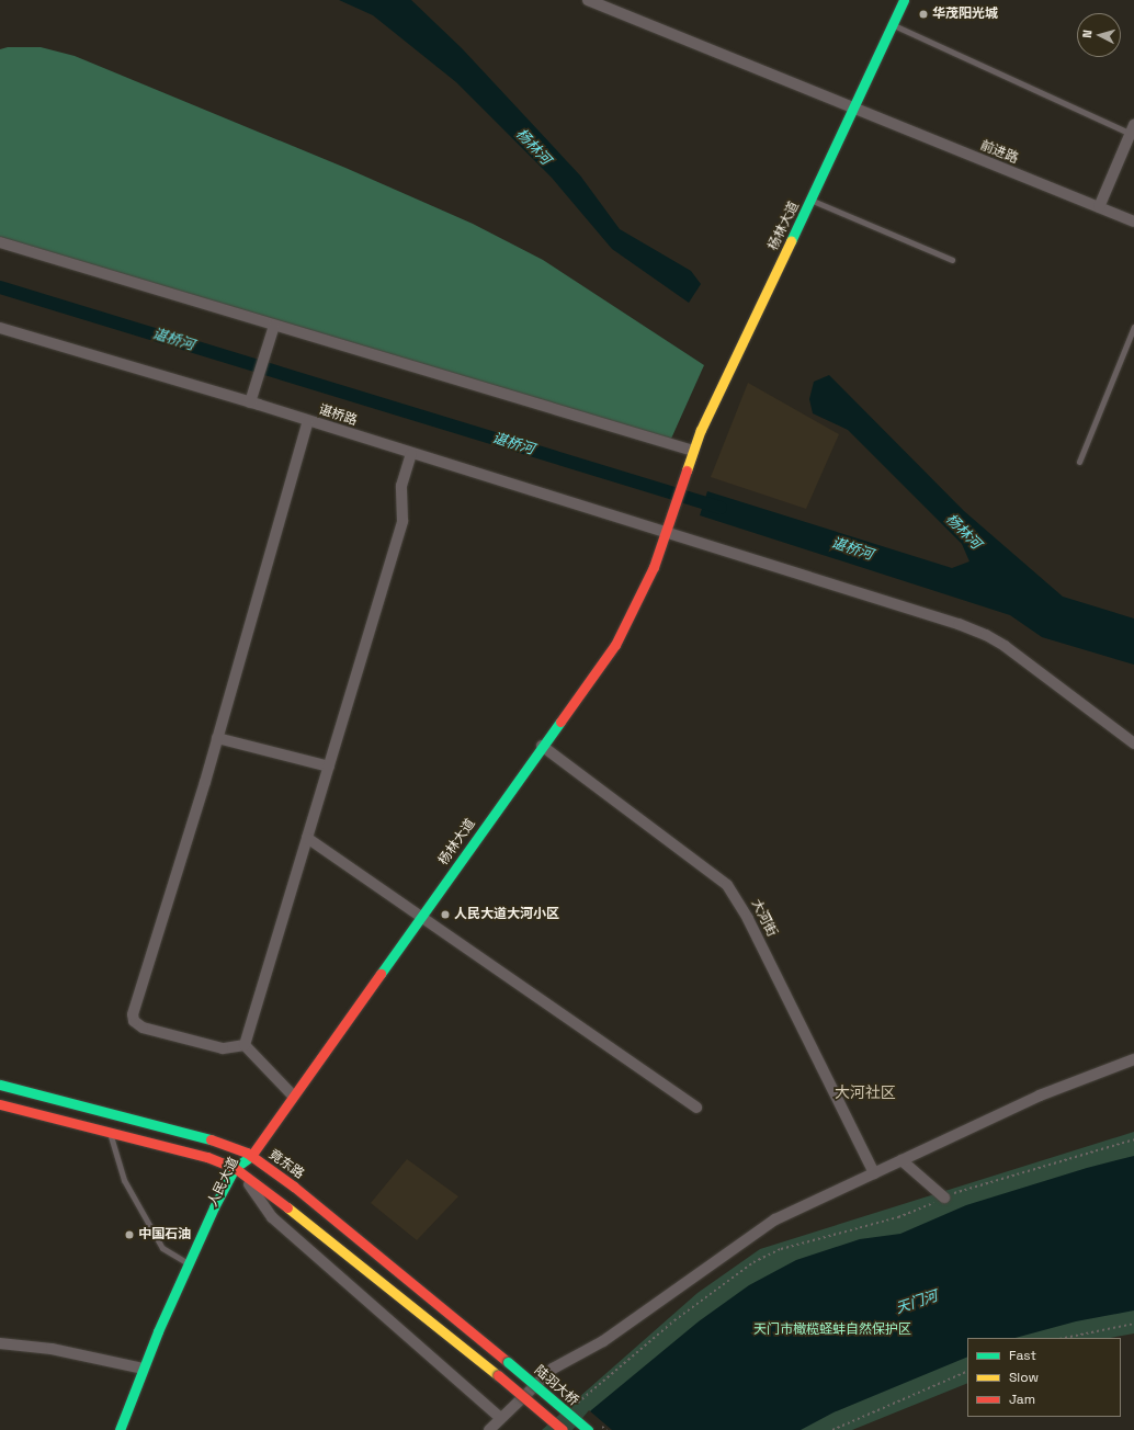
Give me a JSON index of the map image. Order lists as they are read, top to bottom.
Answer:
{
  "streets": {
    "main road": [
      "杨林大道",
      "竟东路",
      "人民大道",
      "陆羽大桥"
    ],
    "street": ["前进路", "谌桥路", "大河街"]
  },
  "crossings": [
    ["前进路", "杨林大道"],
    ["杨林大道", "谌桥路"],
    ["杨林大道", "大河街"],
    ["杨林大道", "竟东路"],
    ["杨林大道", "人民大道"],
    ["竟东路", "人民大道"],
    ["竟东路", "陆羽大桥"]
  ],
  "districts": ["大河社区"],
  "water": ["杨林河", "谌桥河", "天门河"],
  "parks": ["天门市橄榄蛏蚌自然保护区"],
  "places": ["华茂阳光城", "人民大道大河小区", "中国石油"],
  "legend": ["Fast", "Slow", "Jam"],
  "north": "left"
}
